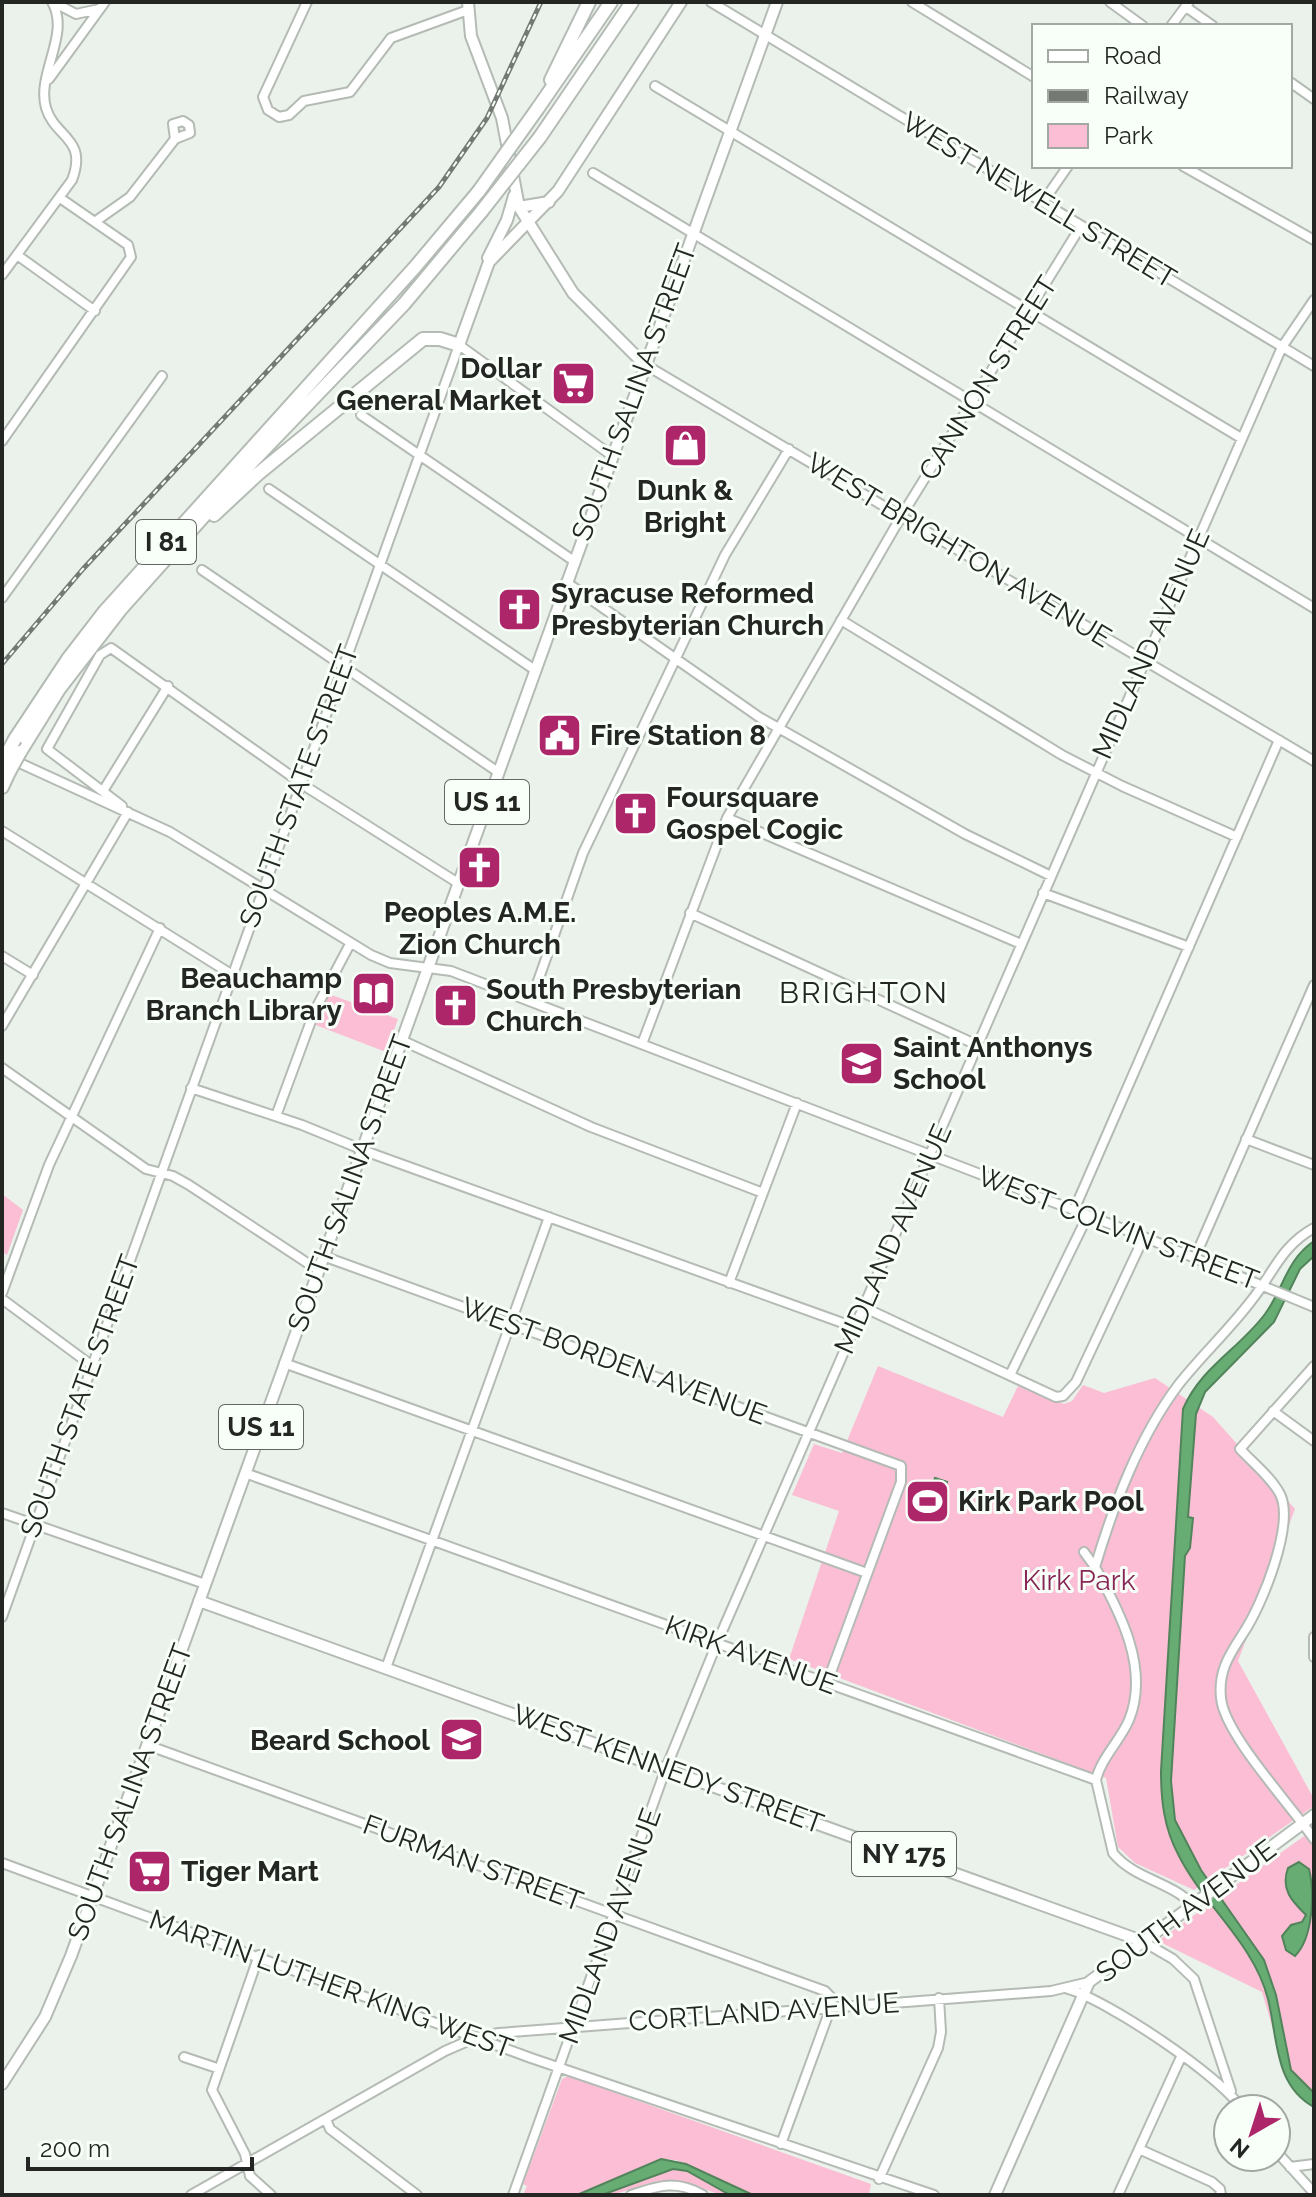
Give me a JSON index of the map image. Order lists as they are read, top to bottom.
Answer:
{
  "streets": {
    "highway": ["I 81"],
    "main road": [
      "SOUTH SALINA STREET",
      "SOUTH STATE STREET",
      "US 11",
      "WEST KENNEDY STREET",
      "NY 175",
      "SOUTH AVENUE"
    ],
    "street": [
      "WEST NEWELL STREET",
      "CANNON STREET",
      "WEST BRIGHTON AVENUE",
      "MIDLAND AVENUE",
      "WEST COLVIN STREET",
      "WEST BORDEN AVENUE",
      "KIRK AVENUE",
      "FURMAN STREET",
      "MARTIN LUTHER KING WEST",
      "CORTLAND AVENUE"
    ]
  },
  "crossings": [
    ["WEST NEWELL STREET", "CANNON STREET"],
    ["WEST NEWELL STREET", "SOUTH SALINA STREET"],
    ["WEST NEWELL STREET", "MIDLAND AVENUE"],
    ["CANNON STREET", "WEST BRIGHTON AVENUE"],
    ["CANNON STREET", "WEST COLVIN STREET"],
    ["SOUTH SALINA STREET", "WEST BRIGHTON AVENUE"],
    ["SOUTH SALINA STREET", "WEST COLVIN STREET"],
    ["SOUTH SALINA STREET", "WEST BORDEN AVENUE"],
    ["SOUTH SALINA STREET", "KIRK AVENUE"],
    ["SOUTH SALINA STREET", "WEST KENNEDY STREET"],
    ["SOUTH SALINA STREET", "FURMAN STREET"],
    ["SOUTH SALINA STREET", "MARTIN LUTHER KING WEST"],
    ["WEST BRIGHTON AVENUE", "MIDLAND AVENUE"],
    ["MIDLAND AVENUE", "WEST COLVIN STREET"],
    ["MIDLAND AVENUE", "WEST BORDEN AVENUE"],
    ["MIDLAND AVENUE", "KIRK AVENUE"],
    ["MIDLAND AVENUE", "WEST KENNEDY STREET"],
    ["MIDLAND AVENUE", "FURMAN STREET"],
    ["MIDLAND AVENUE", "MARTIN LUTHER KING WEST"],
    ["MIDLAND AVENUE", "CORTLAND AVENUE"],
    ["SOUTH STATE STREET", "WEST COLVIN STREET"],
    ["WEST KENNEDY STREET", "SOUTH AVENUE"],
    ["FURMAN STREET", "CORTLAND AVENUE"],
    ["SOUTH AVENUE", "CORTLAND AVENUE"],
    ["MARTIN LUTHER KING WEST", "CORTLAND AVENUE"]
  ],
  "districts": ["BRIGHTON"],
  "parks": ["Kirk Park"],
  "places": {
    "supermarket": ["Dollar General Market", "Tiger Mart"],
    "shop": ["Dunk & Bright"],
    "church": [
      "Syracuse Reformed Presbyterian Church",
      "Foursquare Gospel Cogic",
      "Peoples A.M.E. Zion Church",
      "South Presbyterian Church"
    ],
    "public building": ["Fire Station 8"],
    "library": ["Beauchamp Branch Library"],
    "school or university": ["Saint Anthonys School", "Beard School"],
    "sports": ["Kirk Park Pool"]
  },
  "legend": ["Road", "Railway", "Park"],
  "scale_bar": "200 m",
  "north": "bottom left"
}
